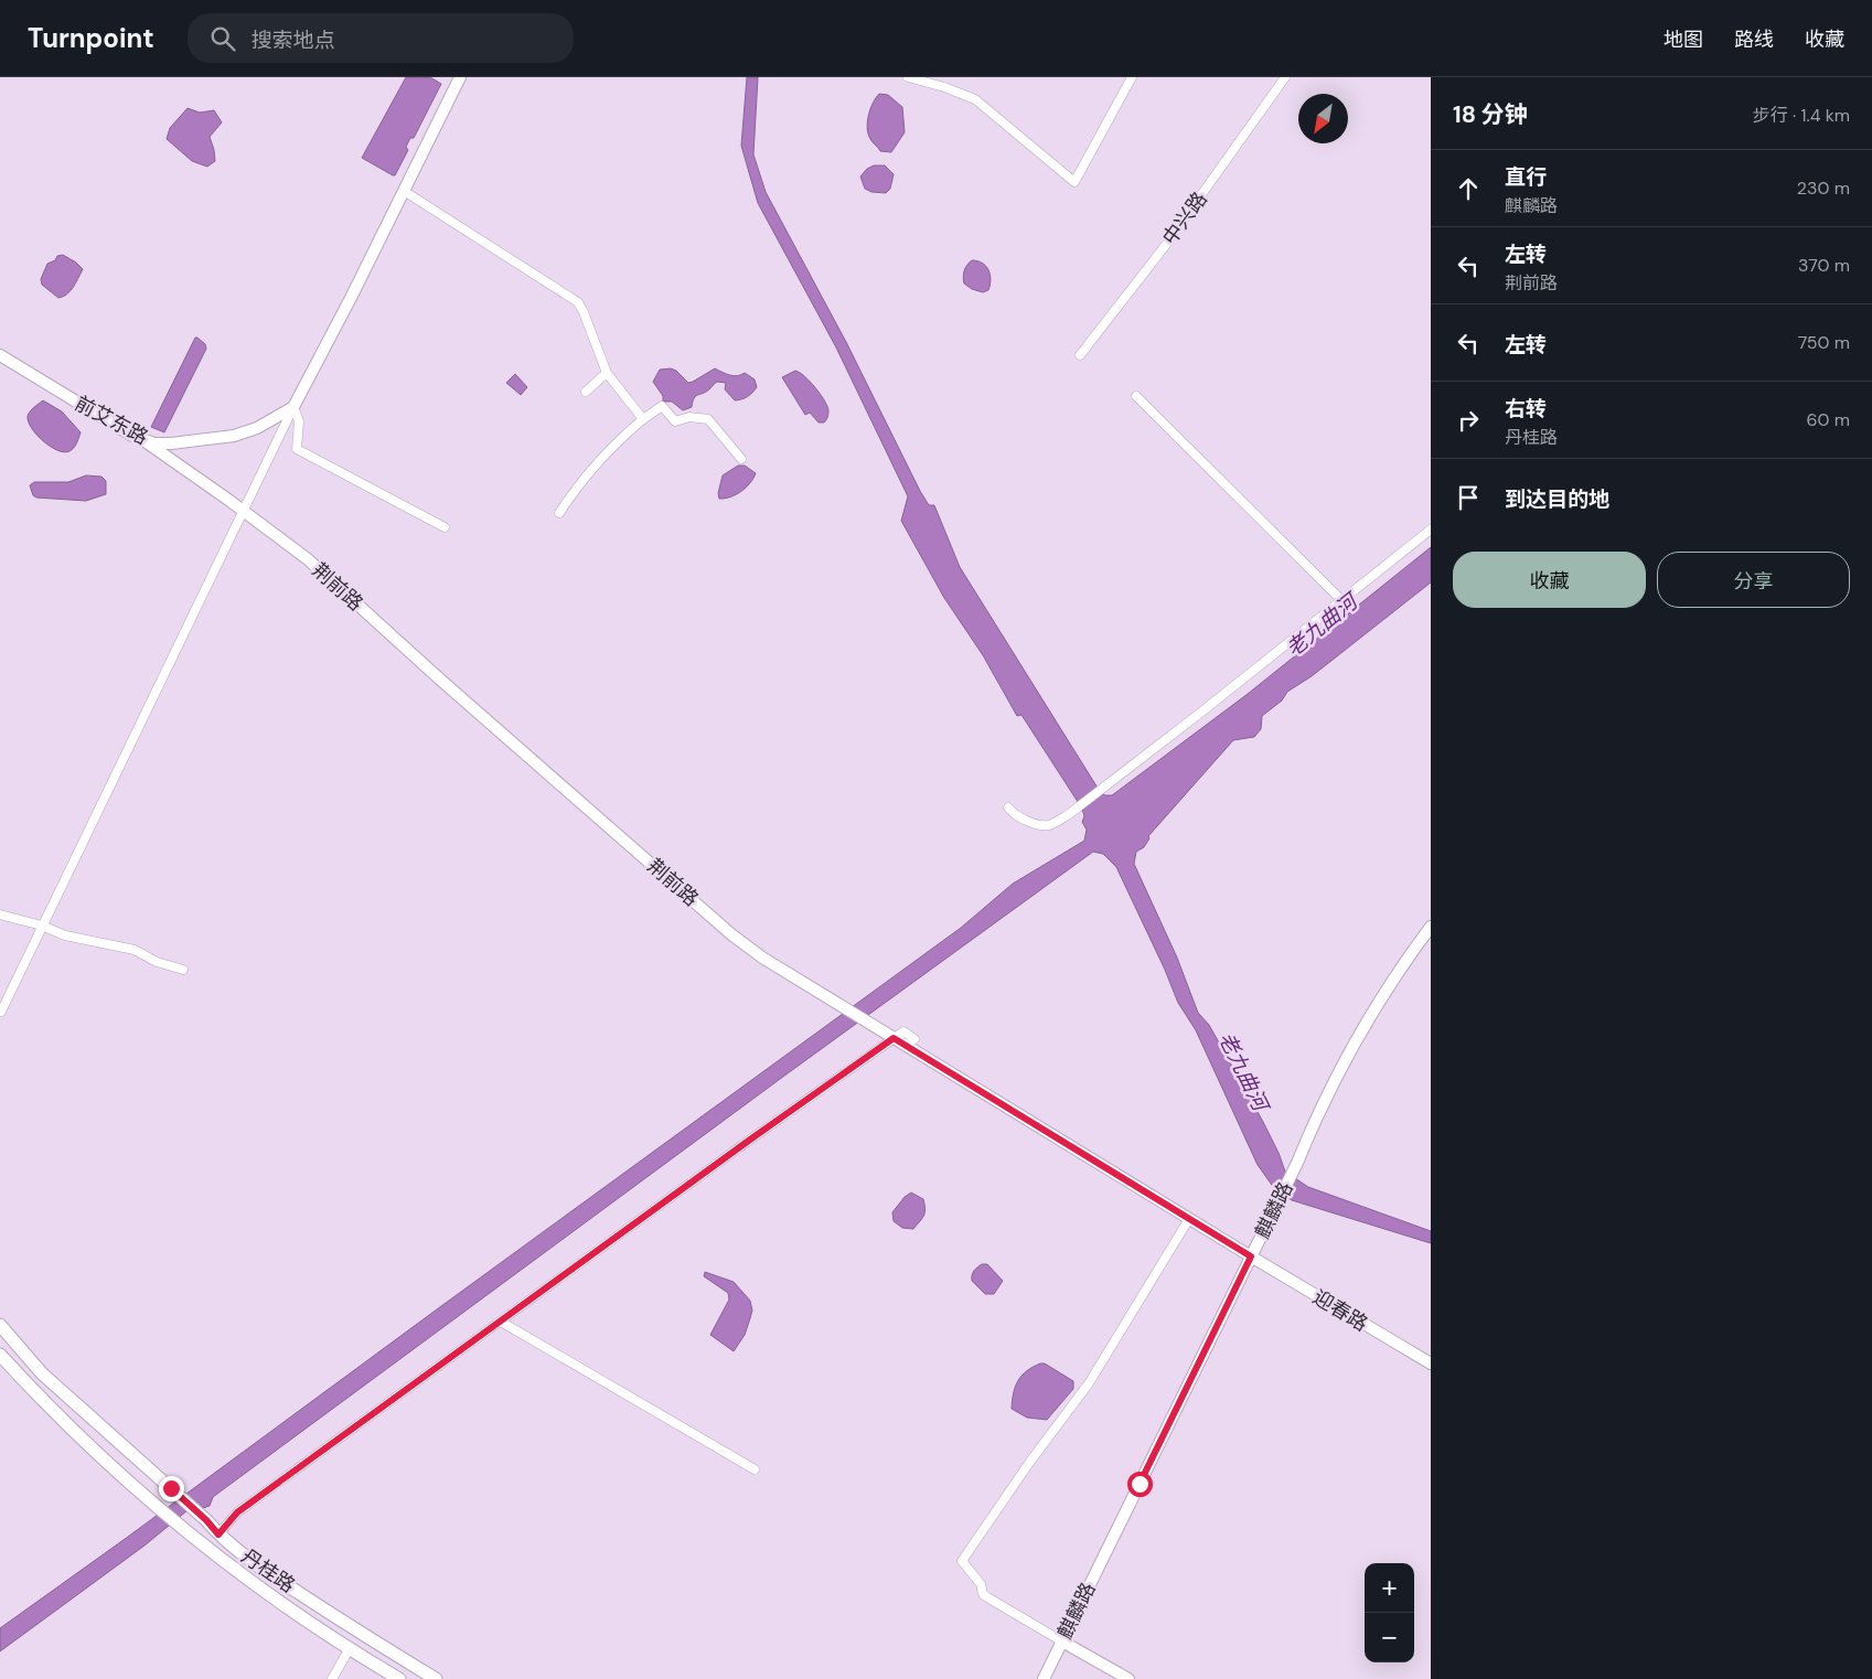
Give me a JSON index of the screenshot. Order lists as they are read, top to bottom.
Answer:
{
  "streets": {
    "main road": ["丹桂路"],
    "street": [
      "中兴路",
      "前艾东路",
      "荆前路",
      "麒麟路",
      "迎春路"
    ]
  },
  "crossings": [
    ["前艾东路", "荆前路"],
    ["荆前路", "麒麟路"],
    ["荆前路", "迎春路"],
    ["麒麟路", "迎春路"]
  ],
  "water": ["老九曲河"],
  "north": "bottom left",
  "page": {
    "header": "Turnpoint",
    "search": "搜索地点",
    "nav": ["地图", "路线", "收藏"],
    "heading": ["18 分钟", "步行 · 1.4 km"],
    "list": [
      ["直行", "麒麟路", "230 m"],
      ["左转", "荆前路", "370 m"],
      ["左转", "750 m"],
      ["右转", "丹桂路", "60 m"],
      "到达目的地"
    ],
    "buttons": ["收藏", "分享"],
    "map_buttons": ["+", "−"]
  }
}
